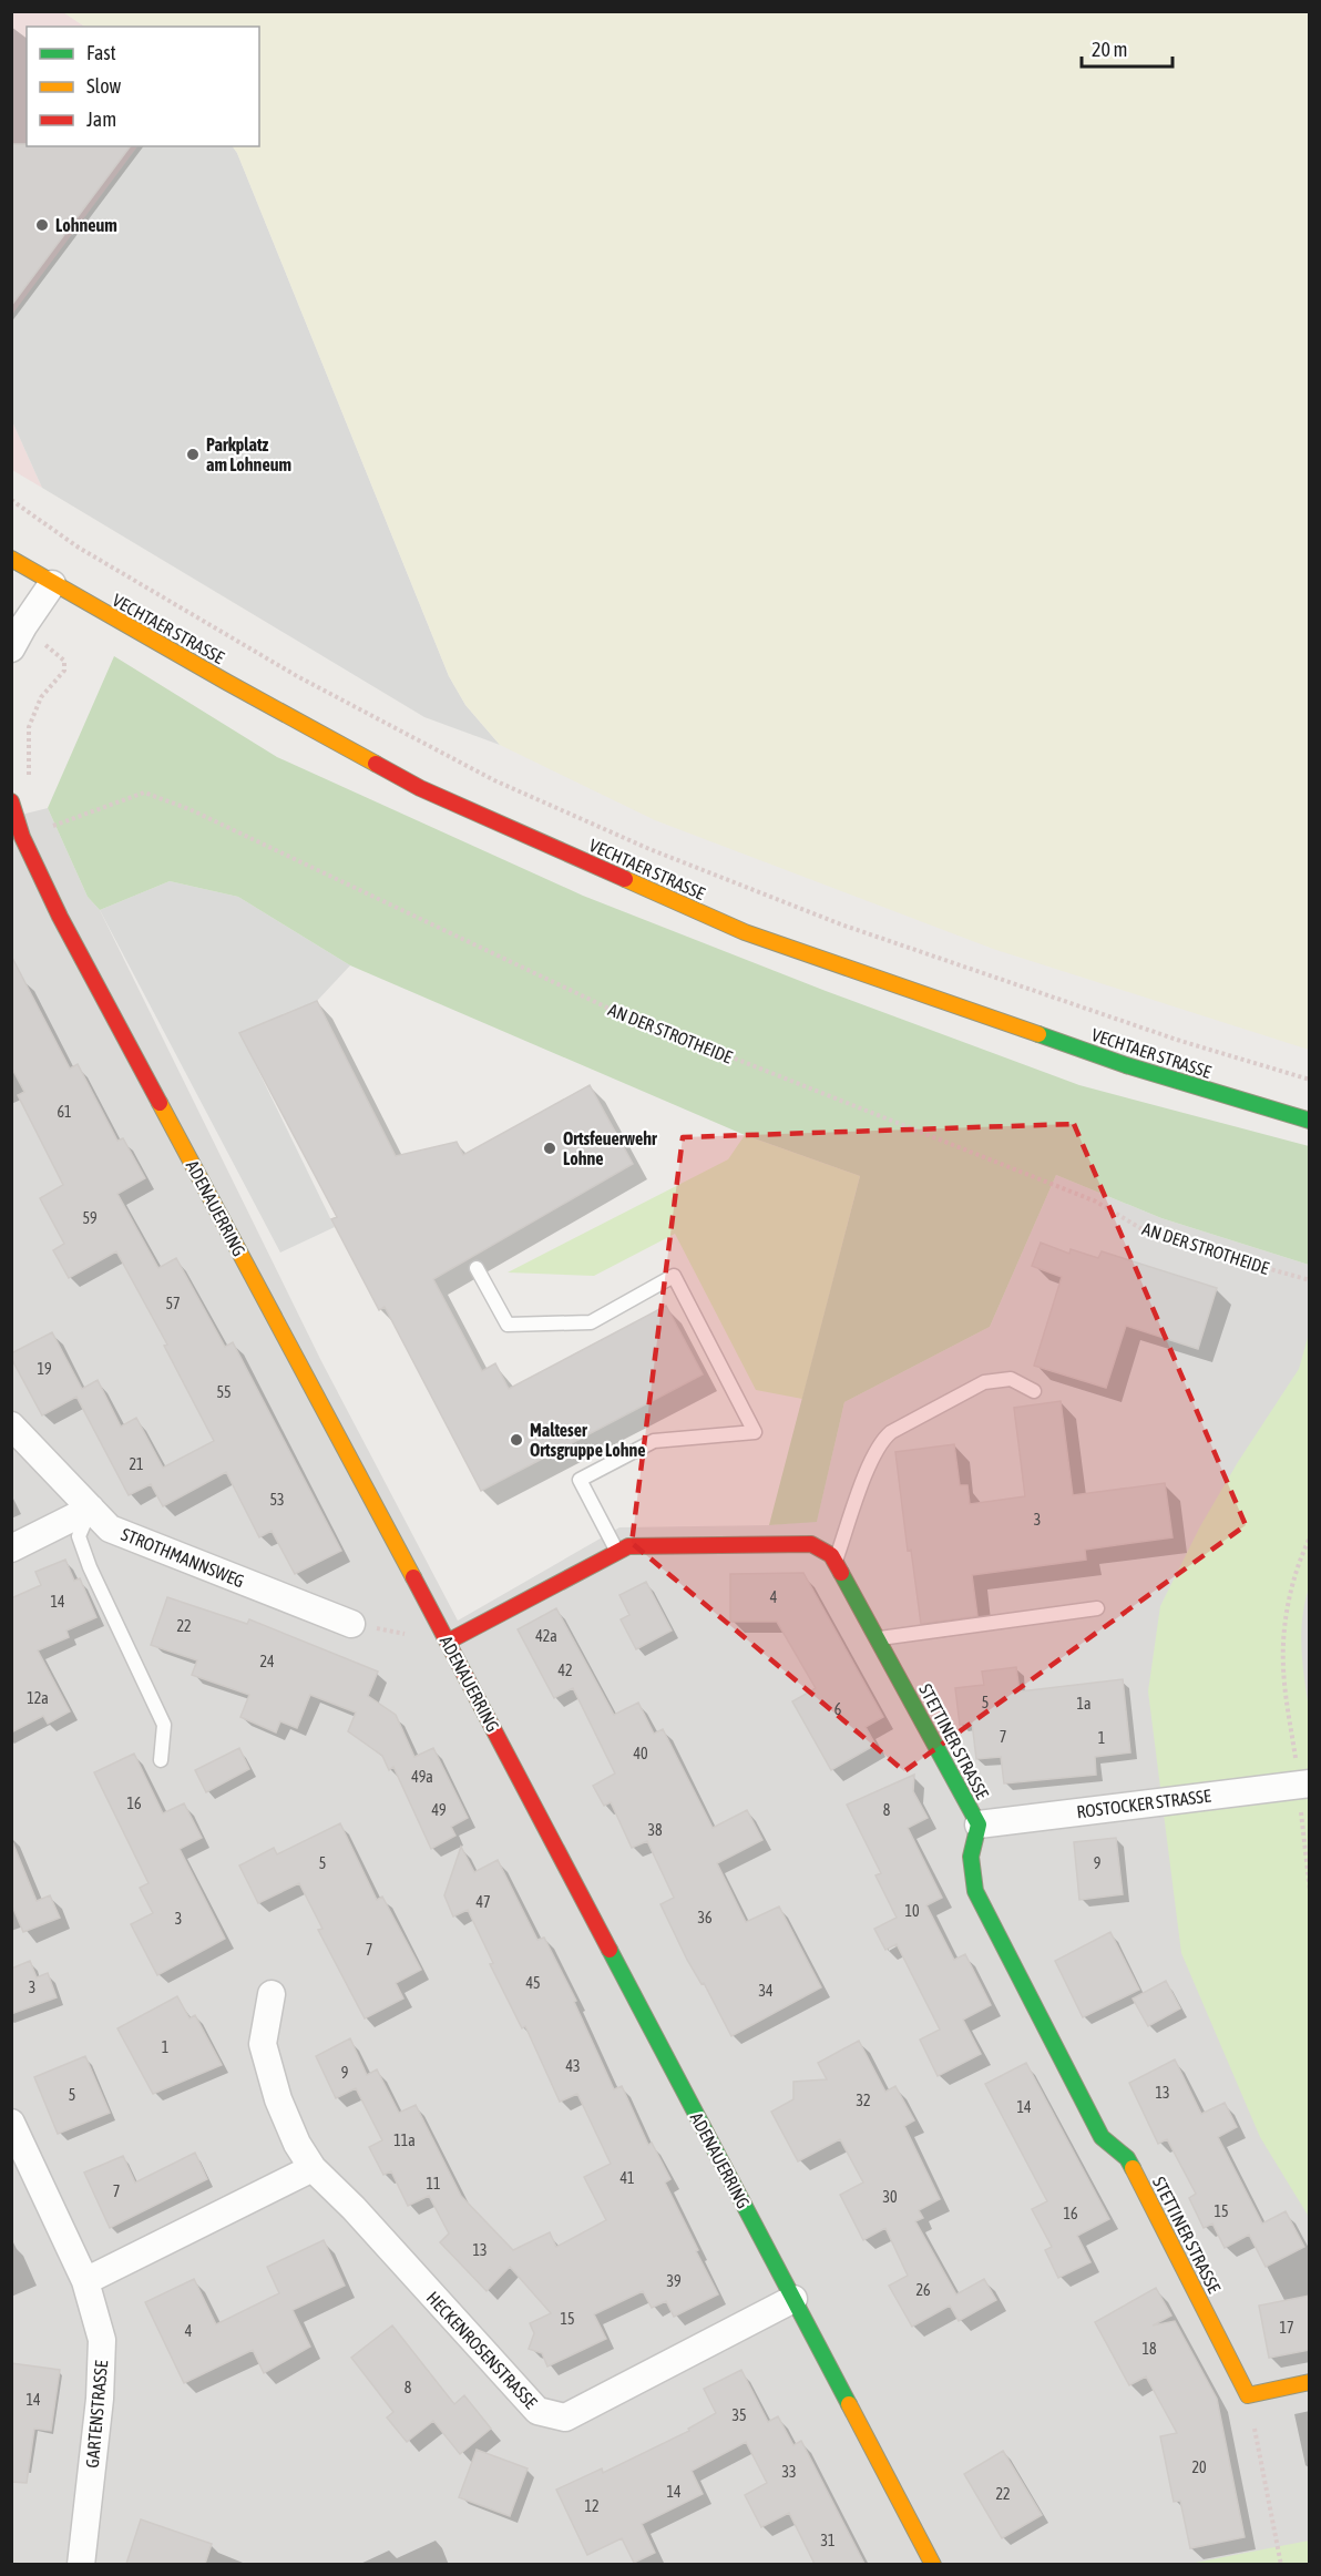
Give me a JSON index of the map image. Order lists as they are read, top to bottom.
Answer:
{
  "streets": {
    "street": [
      "VECHTAER STRASSE",
      "ADENAUERRING",
      "STROTHMANNSWEG",
      "STETTINER STRASSE",
      "ROSTOCKER STRASSE",
      "HECKENROSENSTRASSE",
      "GARTENSTRASSE"
    ],
    "path": ["AN DER STROTHEIDE"]
  },
  "crossings": [
    ["AN DER STROTHEIDE", "ADENAUERRING"],
    ["ADENAUERRING", "STETTINER STRASSE"],
    ["ADENAUERRING", "HECKENROSENSTRASSE"],
    ["STETTINER STRASSE", "ROSTOCKER STRASSE"]
  ],
  "places": [
    "Lohneum",
    "Parkplatz am Lohneum",
    "Ortsfeuerwehr Lohne",
    "Malteser Ortsgruppe Lohne"
  ],
  "house_numbers": [
    "61",
    "59",
    "57",
    "19",
    "55",
    "21",
    "53",
    "3",
    "4",
    "14",
    "22",
    "42a",
    "24",
    "42",
    "12a",
    "5",
    "1a",
    "6",
    "7",
    "1",
    "40",
    "49a",
    "16",
    "49",
    "8",
    "38",
    "5",
    "9",
    "47",
    "10",
    "36",
    "3",
    "7",
    "45",
    "3",
    "34",
    "1",
    "43",
    "9",
    "13",
    "5",
    "32",
    "14",
    "11a",
    "41",
    "11",
    "7",
    "30",
    "15",
    "16",
    "13",
    "39",
    "26",
    "15",
    "17",
    "4",
    "18",
    "8",
    "14",
    "35",
    "20",
    "33",
    "14",
    "22",
    "12",
    "31"
  ],
  "legend": ["Fast", "Slow", "Jam"],
  "scale_bar": "20 m"
}
